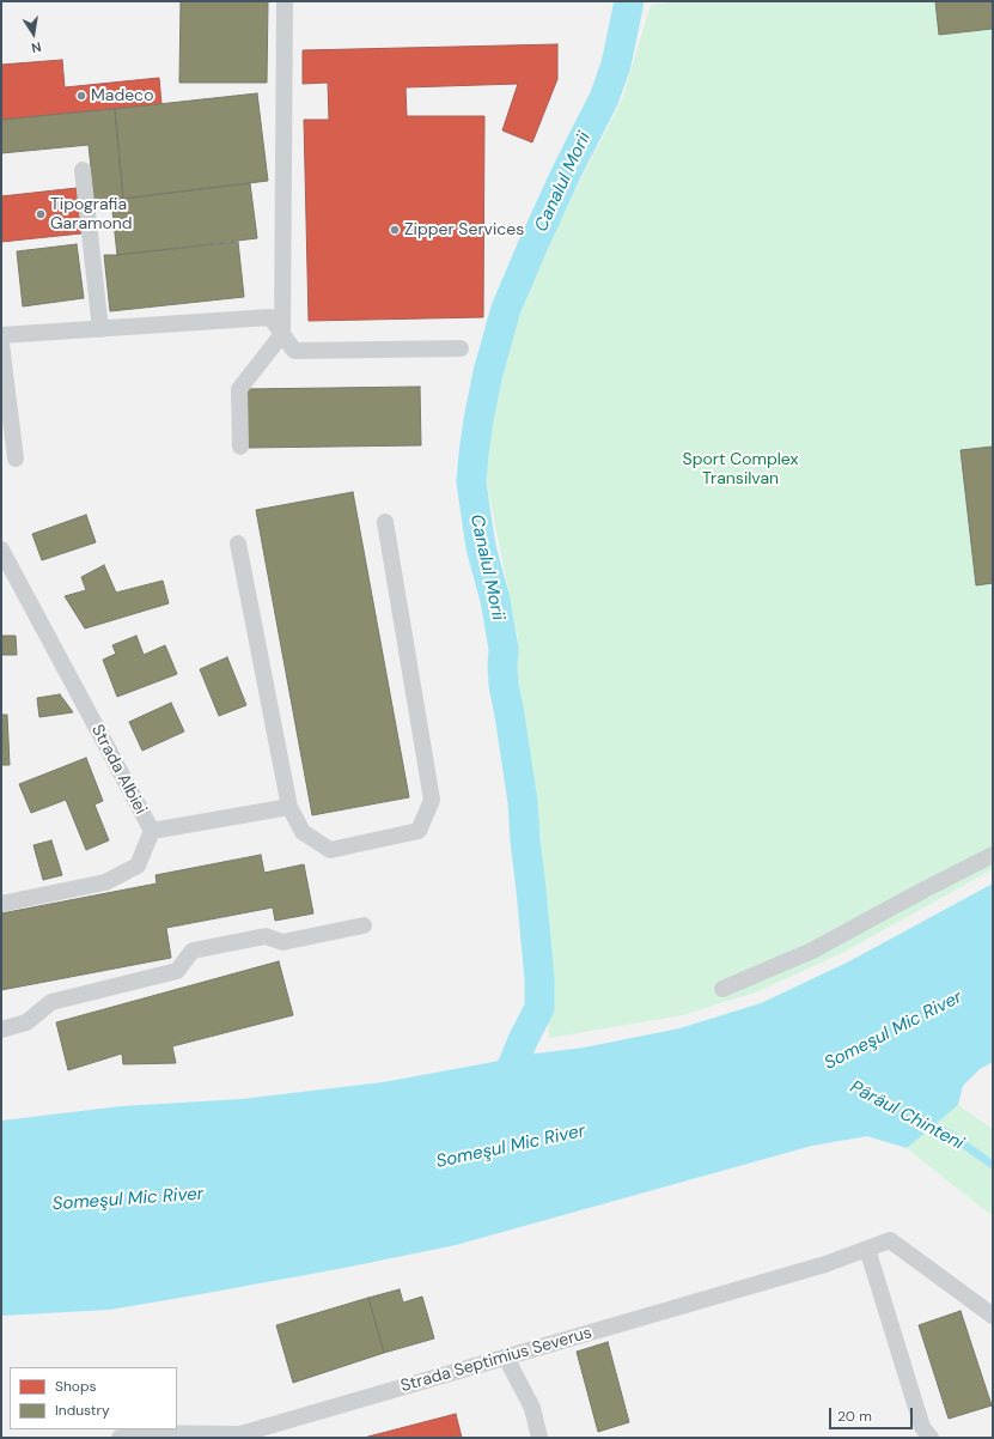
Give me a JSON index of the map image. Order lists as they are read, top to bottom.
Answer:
{
  "streets": {
    "lane": ["Strada Albiei", "Strada Septimius Severus"]
  },
  "water": ["Canalul Morii", "Someşul Mic River", "Pârâul Chinteni"],
  "parks": ["Sport Complex Transilvan"],
  "places": ["Madeco", "Tipografia Garamond", "Zipper Services"],
  "legend": ["Shops", "Industry"],
  "scale_bar": "20 m",
  "north": "bottom"
}
